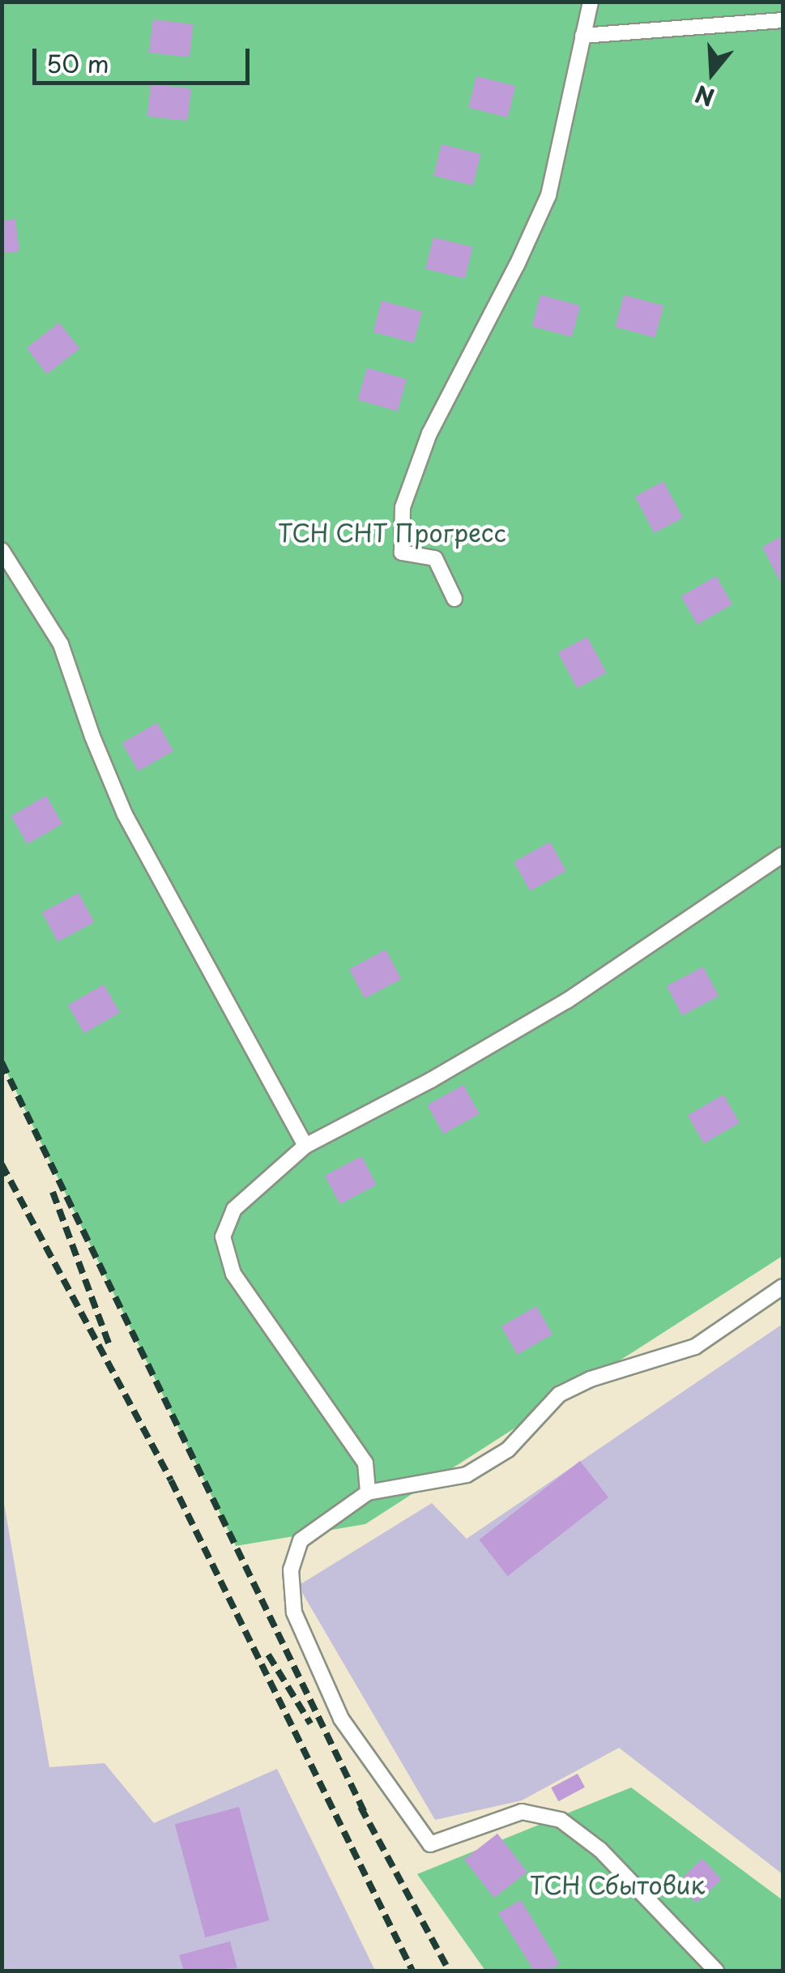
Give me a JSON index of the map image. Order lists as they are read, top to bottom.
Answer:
{
  "parks": ["ТСН СНТ Прогресс", "ТСН Сбытовик"],
  "scale_bar": "50 m",
  "north": "bottom"
}
